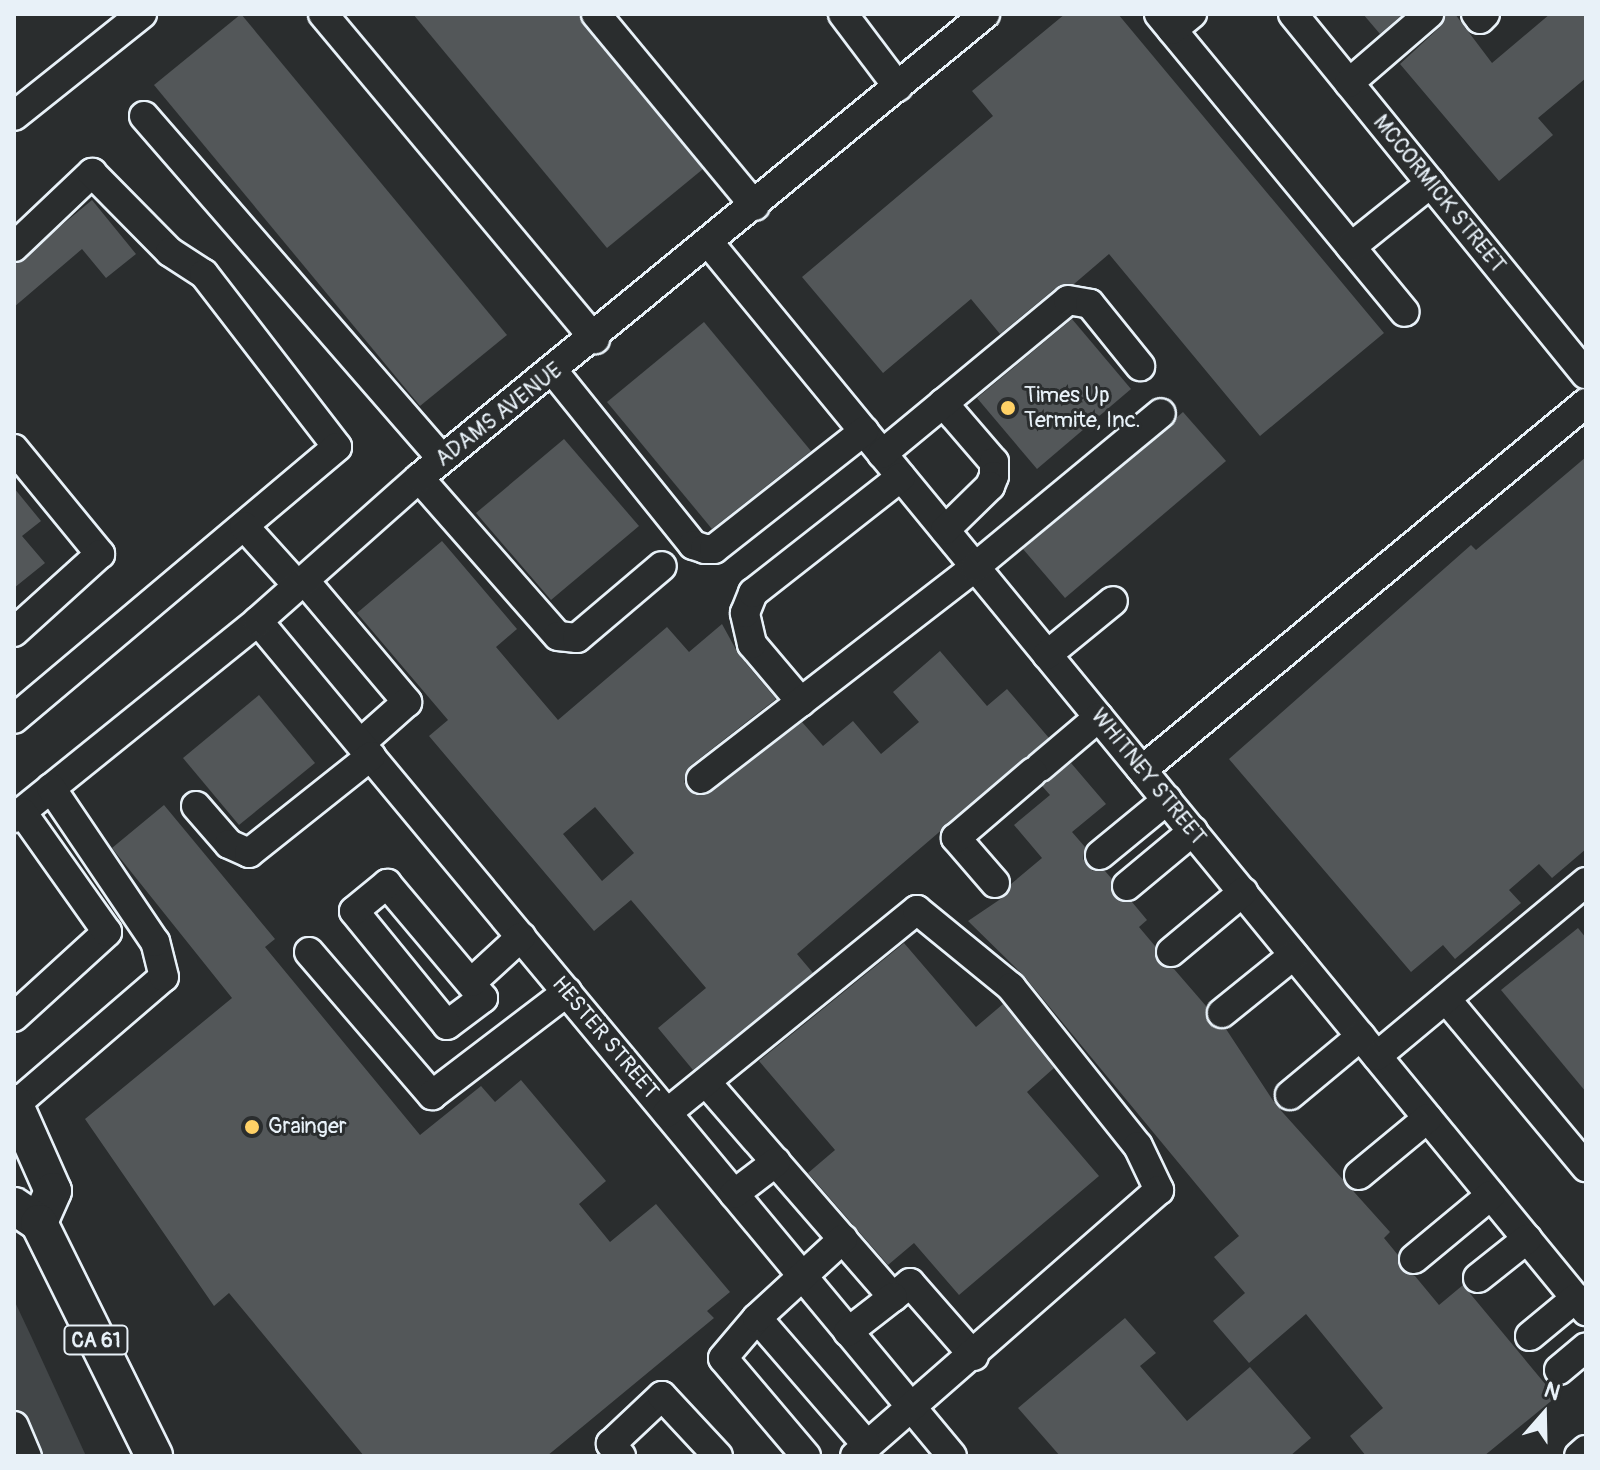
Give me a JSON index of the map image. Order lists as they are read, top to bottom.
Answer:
{
  "streets": {
    "main road": ["CA 61"],
    "street": [
      "MCCORMICK STREET",
      "ADAMS AVENUE",
      "WHITNEY STREET",
      "HESTER STREET"
    ]
  },
  "crossings": [
    ["ADAMS AVENUE", "WHITNEY STREET"],
    ["ADAMS AVENUE", "HESTER STREET"]
  ],
  "places": ["Times Up Termite, Inc.", "Grainger"],
  "north": "top"
}
